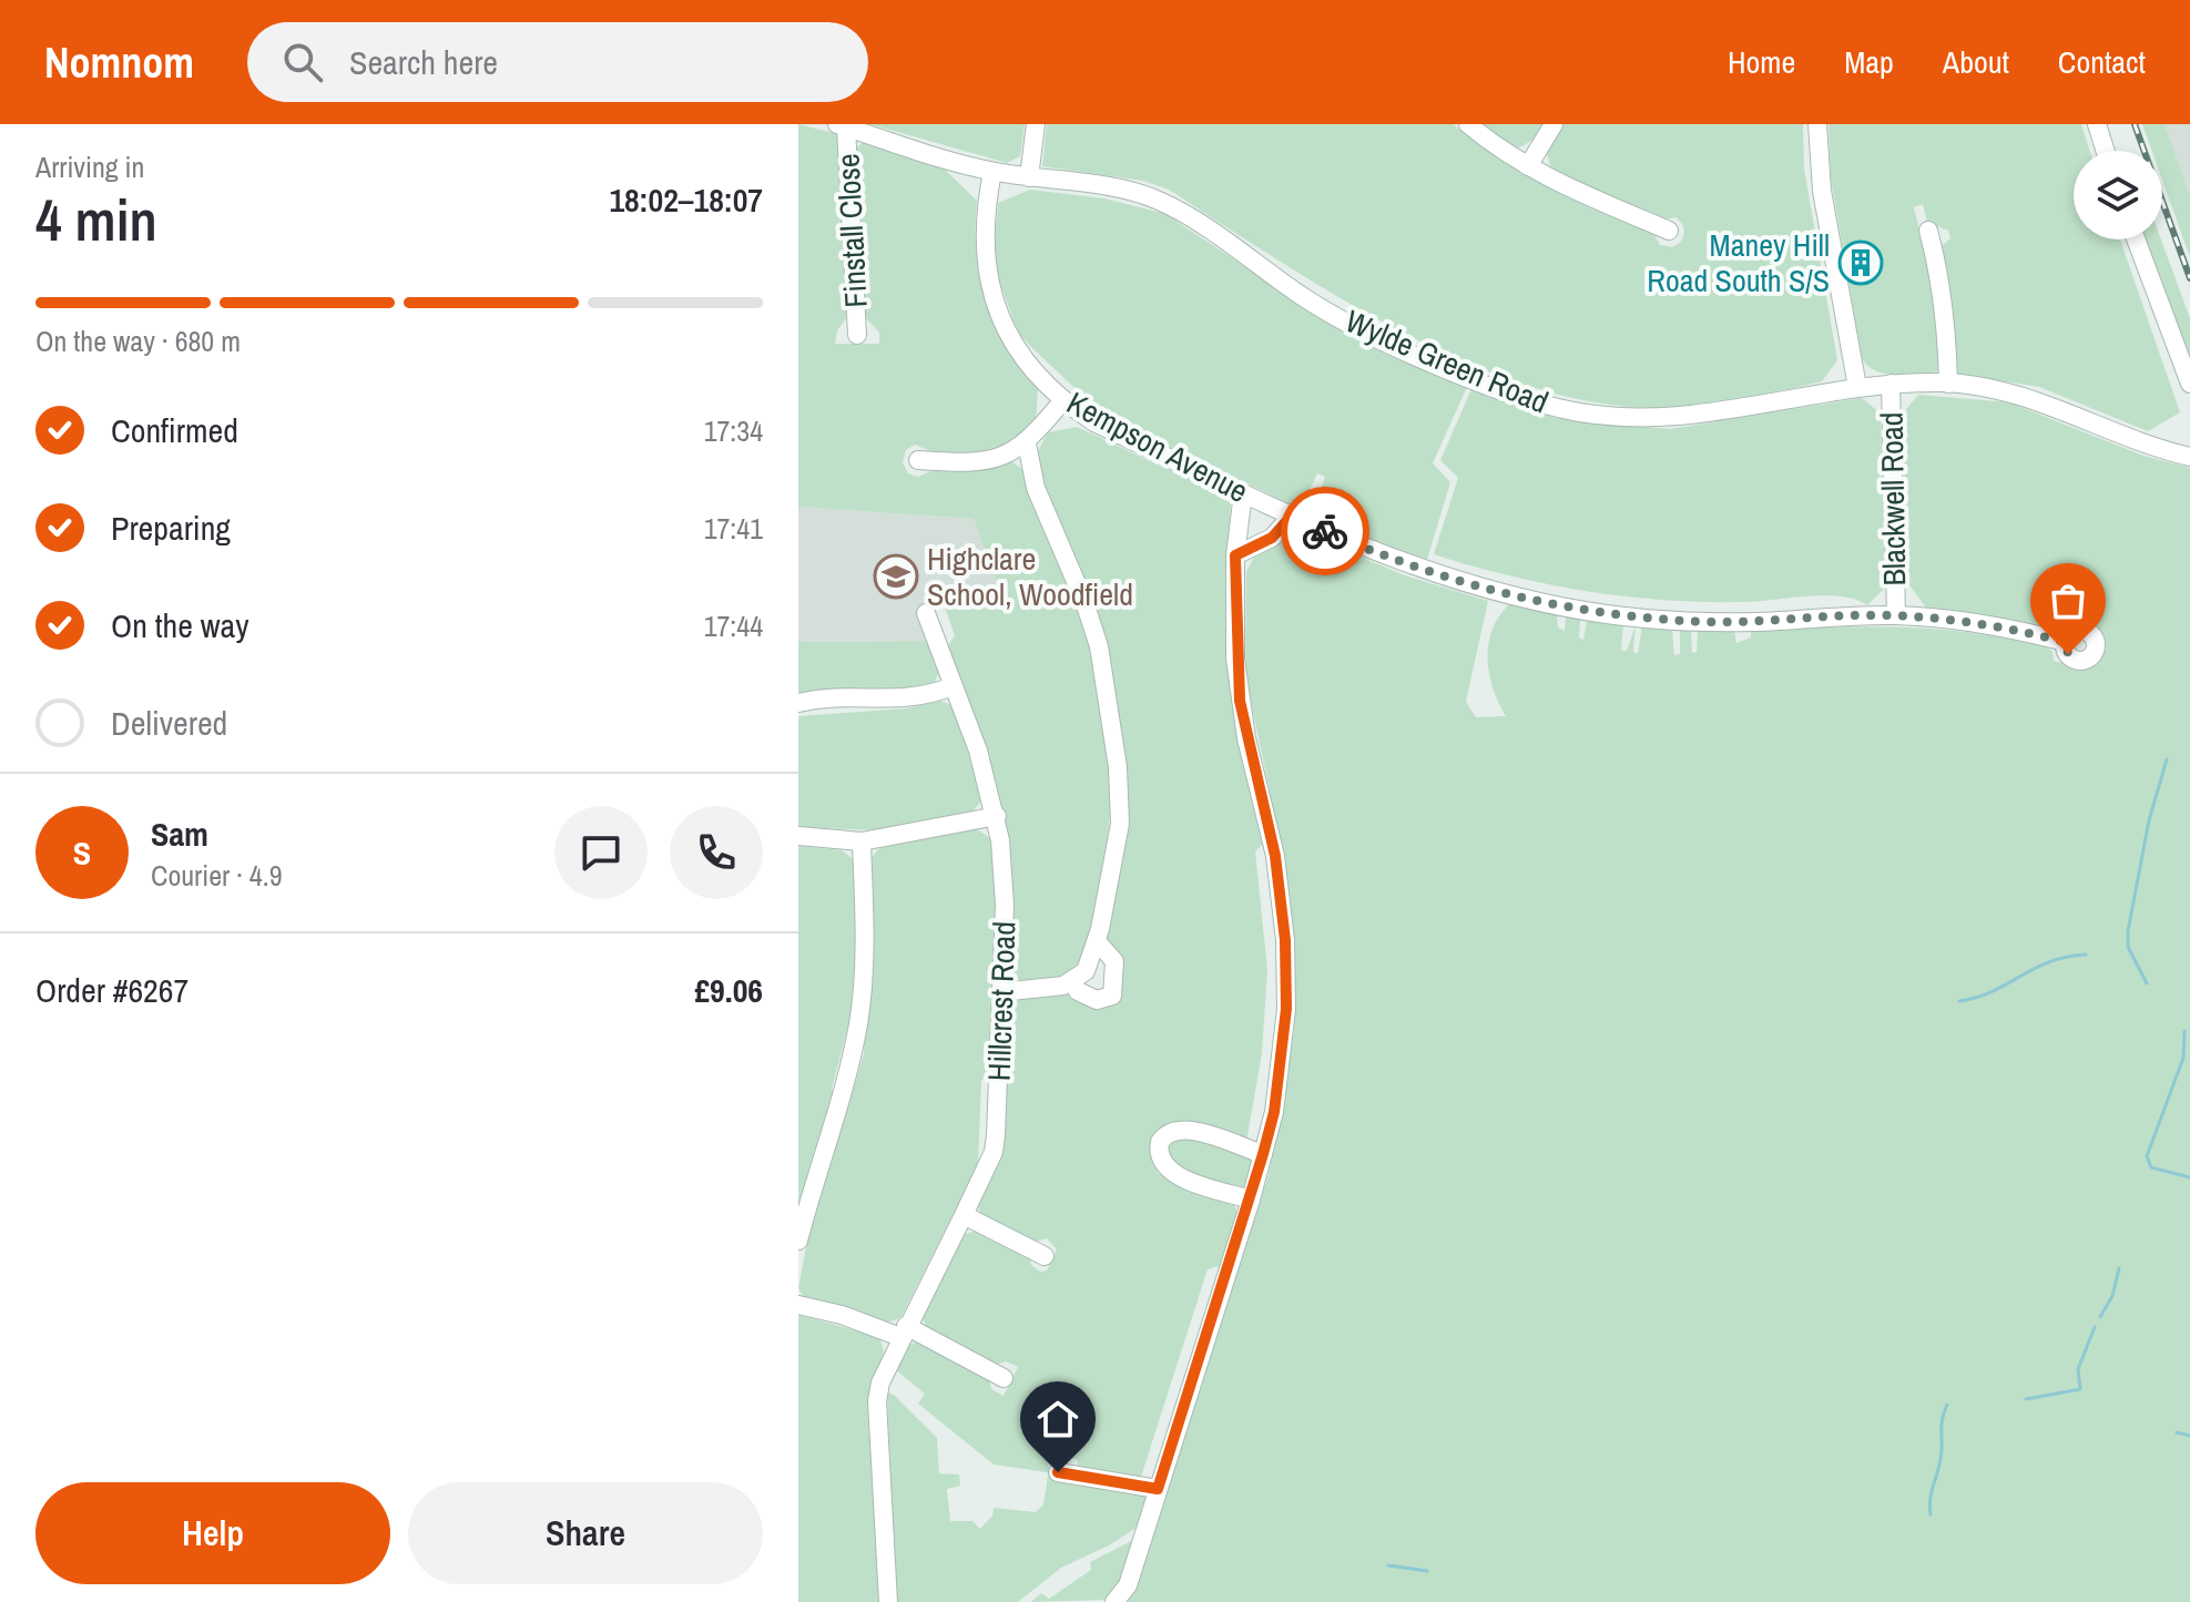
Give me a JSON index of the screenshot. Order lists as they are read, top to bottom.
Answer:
{
  "streets": {
    "street": [
      "Finstall Close",
      "Wylde Green Road",
      "Kempson Avenue",
      "Blackwell Road",
      "Hillcrest Road"
    ]
  },
  "crossings": [
    ["Finstall Close", "Wylde Green Road"],
    ["Wylde Green Road", "Kempson Avenue"],
    ["Wylde Green Road", "Blackwell Road"],
    ["Kempson Avenue", "Blackwell Road"]
  ],
  "places": {
    "building": ["Maney Hill Road South S/S"],
    "school or university": ["Highclare School, Woodfield"]
  },
  "page": {
    "header": "Nomnom",
    "search": "Search here",
    "nav": [
      "Home",
      "Map",
      "About",
      "Contact"
    ],
    "heading": ["4 min", "Arriving in", "18:02–18:07"],
    "panel": [
      "Sam",
      "Courier · 4.9",
      "Order #6267",
      "£9.06"
    ],
    "bar": "On the way · 680 m",
    "list": [
      ["Confirmed", "17:34"],
      ["Preparing", "17:41"],
      ["On the way", "17:44"],
      "Delivered"
    ],
    "round": "S",
    "buttons": ["Help", "Share"]
  }
}
